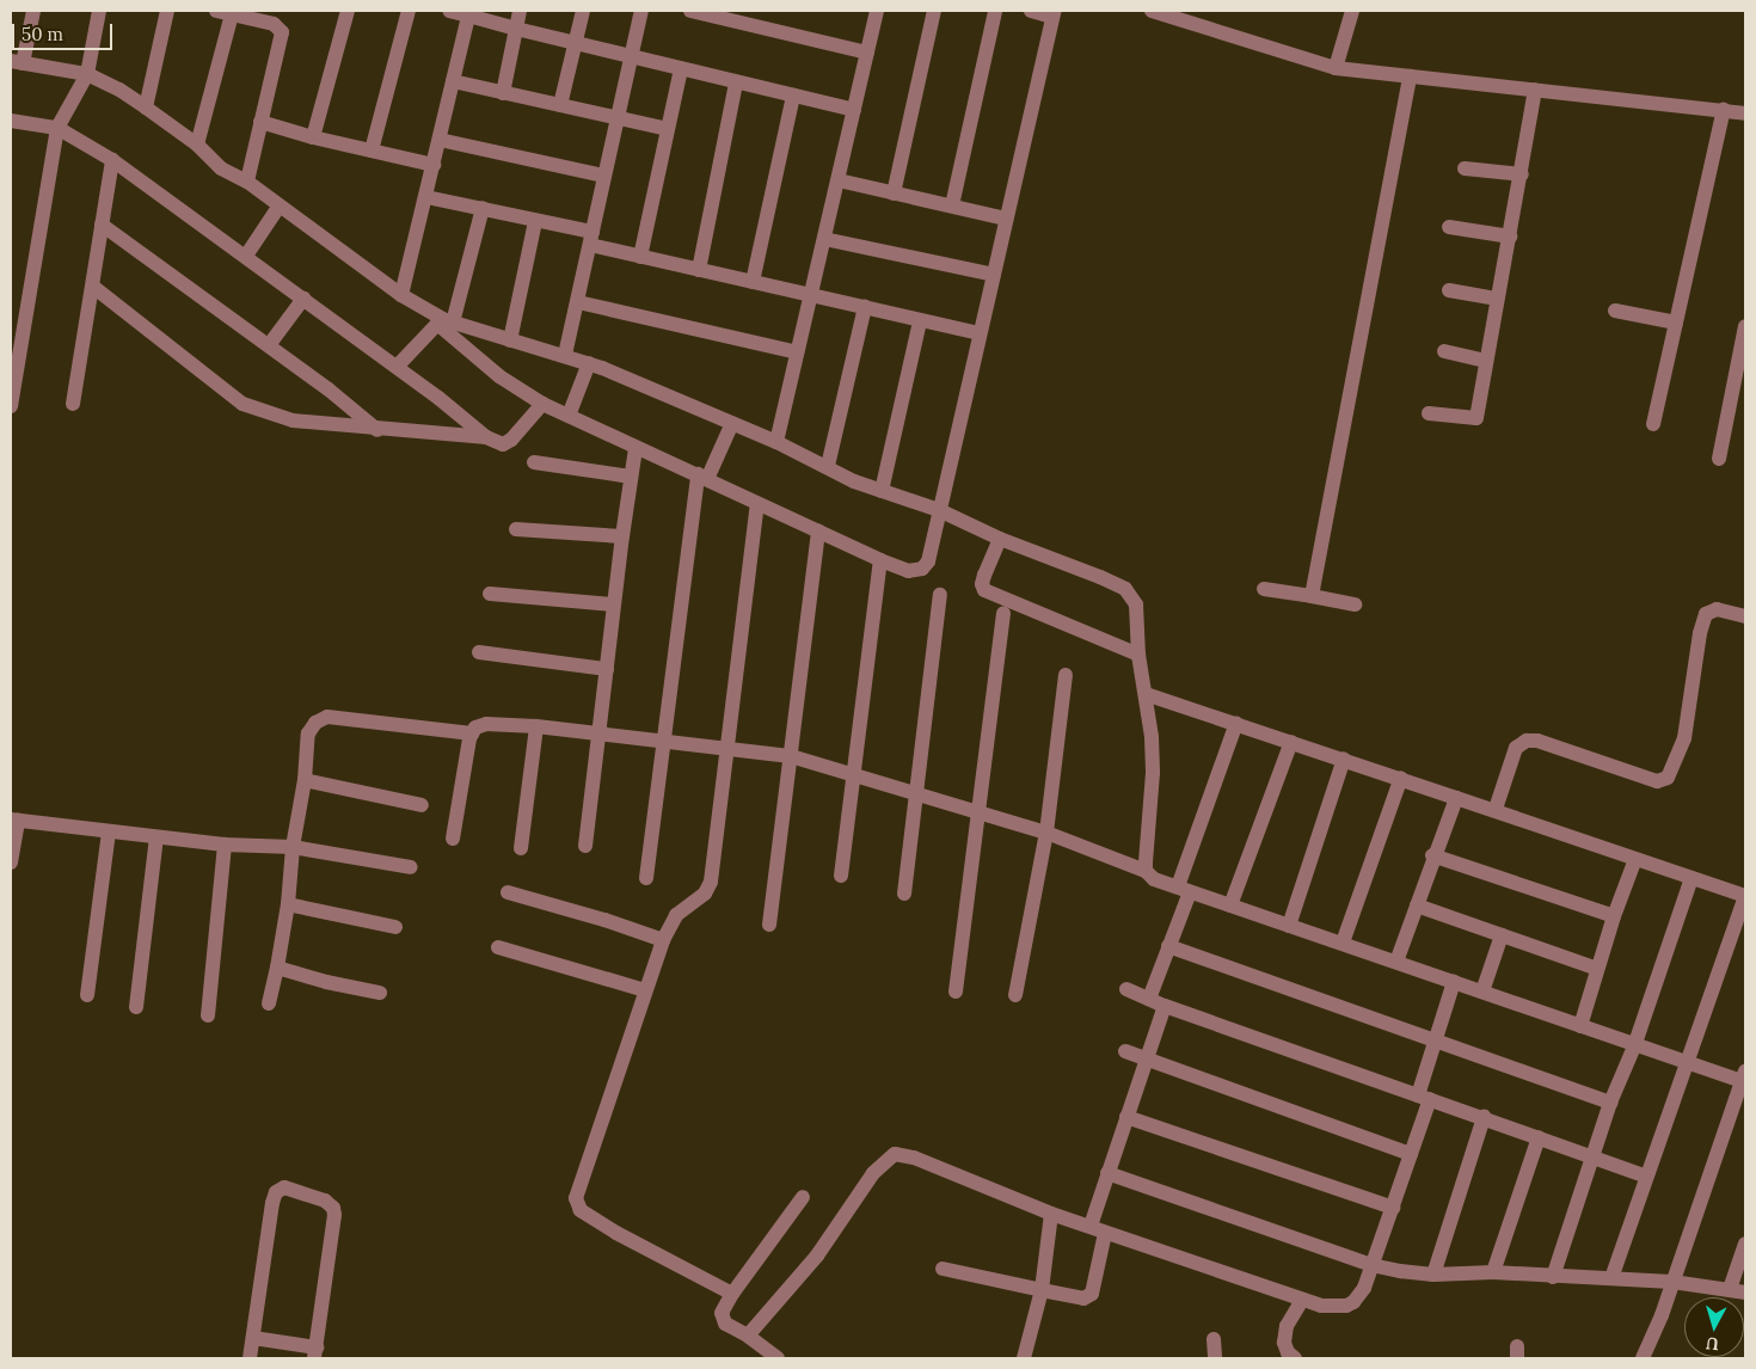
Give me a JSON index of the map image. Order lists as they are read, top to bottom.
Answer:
{
  "scale_bar": "50 m",
  "north": "bottom"
}
